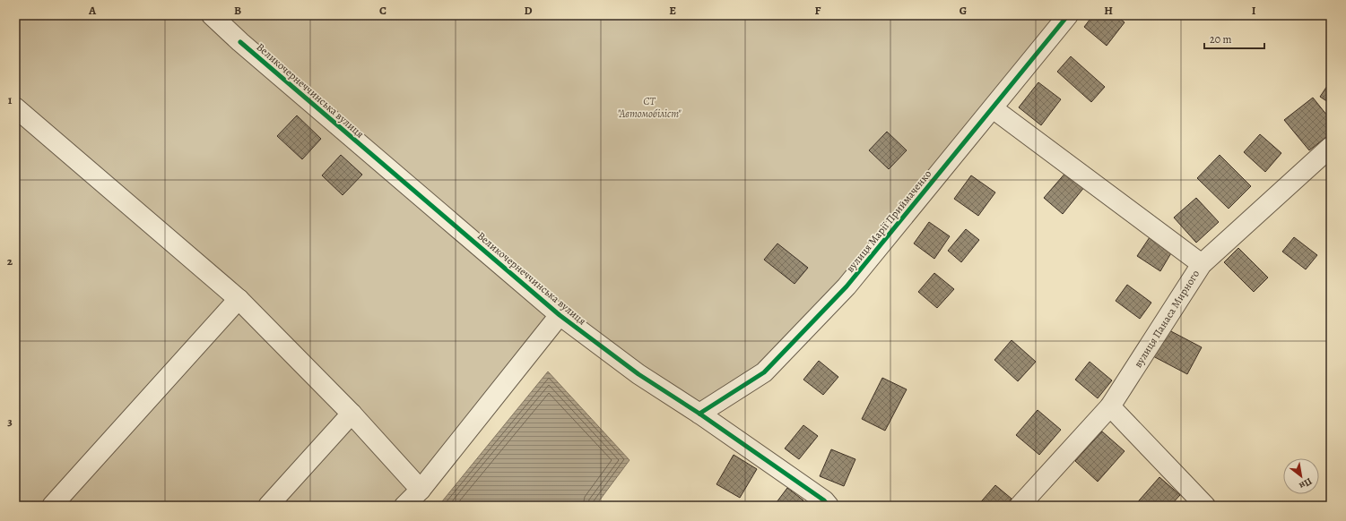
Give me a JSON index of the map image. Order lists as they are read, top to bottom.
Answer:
{
  "streets": {
    "street": ["Великочернеччинська вулиця", "вулиця Марії Приймаченко", "вулиця Панаса Мирного"]
  },
  "crossings": [
    ["Великочернеччинська вулиця", "вулиця Марії Приймаченко"]
  ],
  "parks": ["СТ \"Автомобіліст\""],
  "scale_bar": "20 m",
  "north": "bottom right",
  "grid": {
    "columns": [
      "A",
      "B",
      "C",
      "D",
      "E",
      "F",
      "G",
      "H",
      "I"
    ],
    "rows": ["1", "2", "3"]
  }
}
